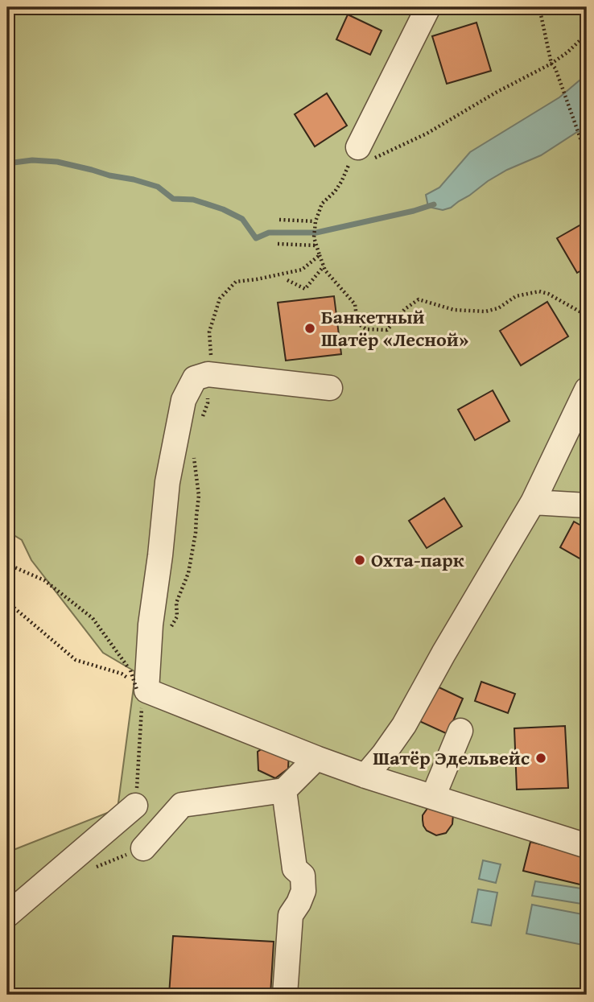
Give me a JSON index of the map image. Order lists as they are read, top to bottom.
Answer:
{
  "places": ["Банкетный Шатёр «Лесной»", "Охта-парк", "Шатёр Эдельвейс"]
}
